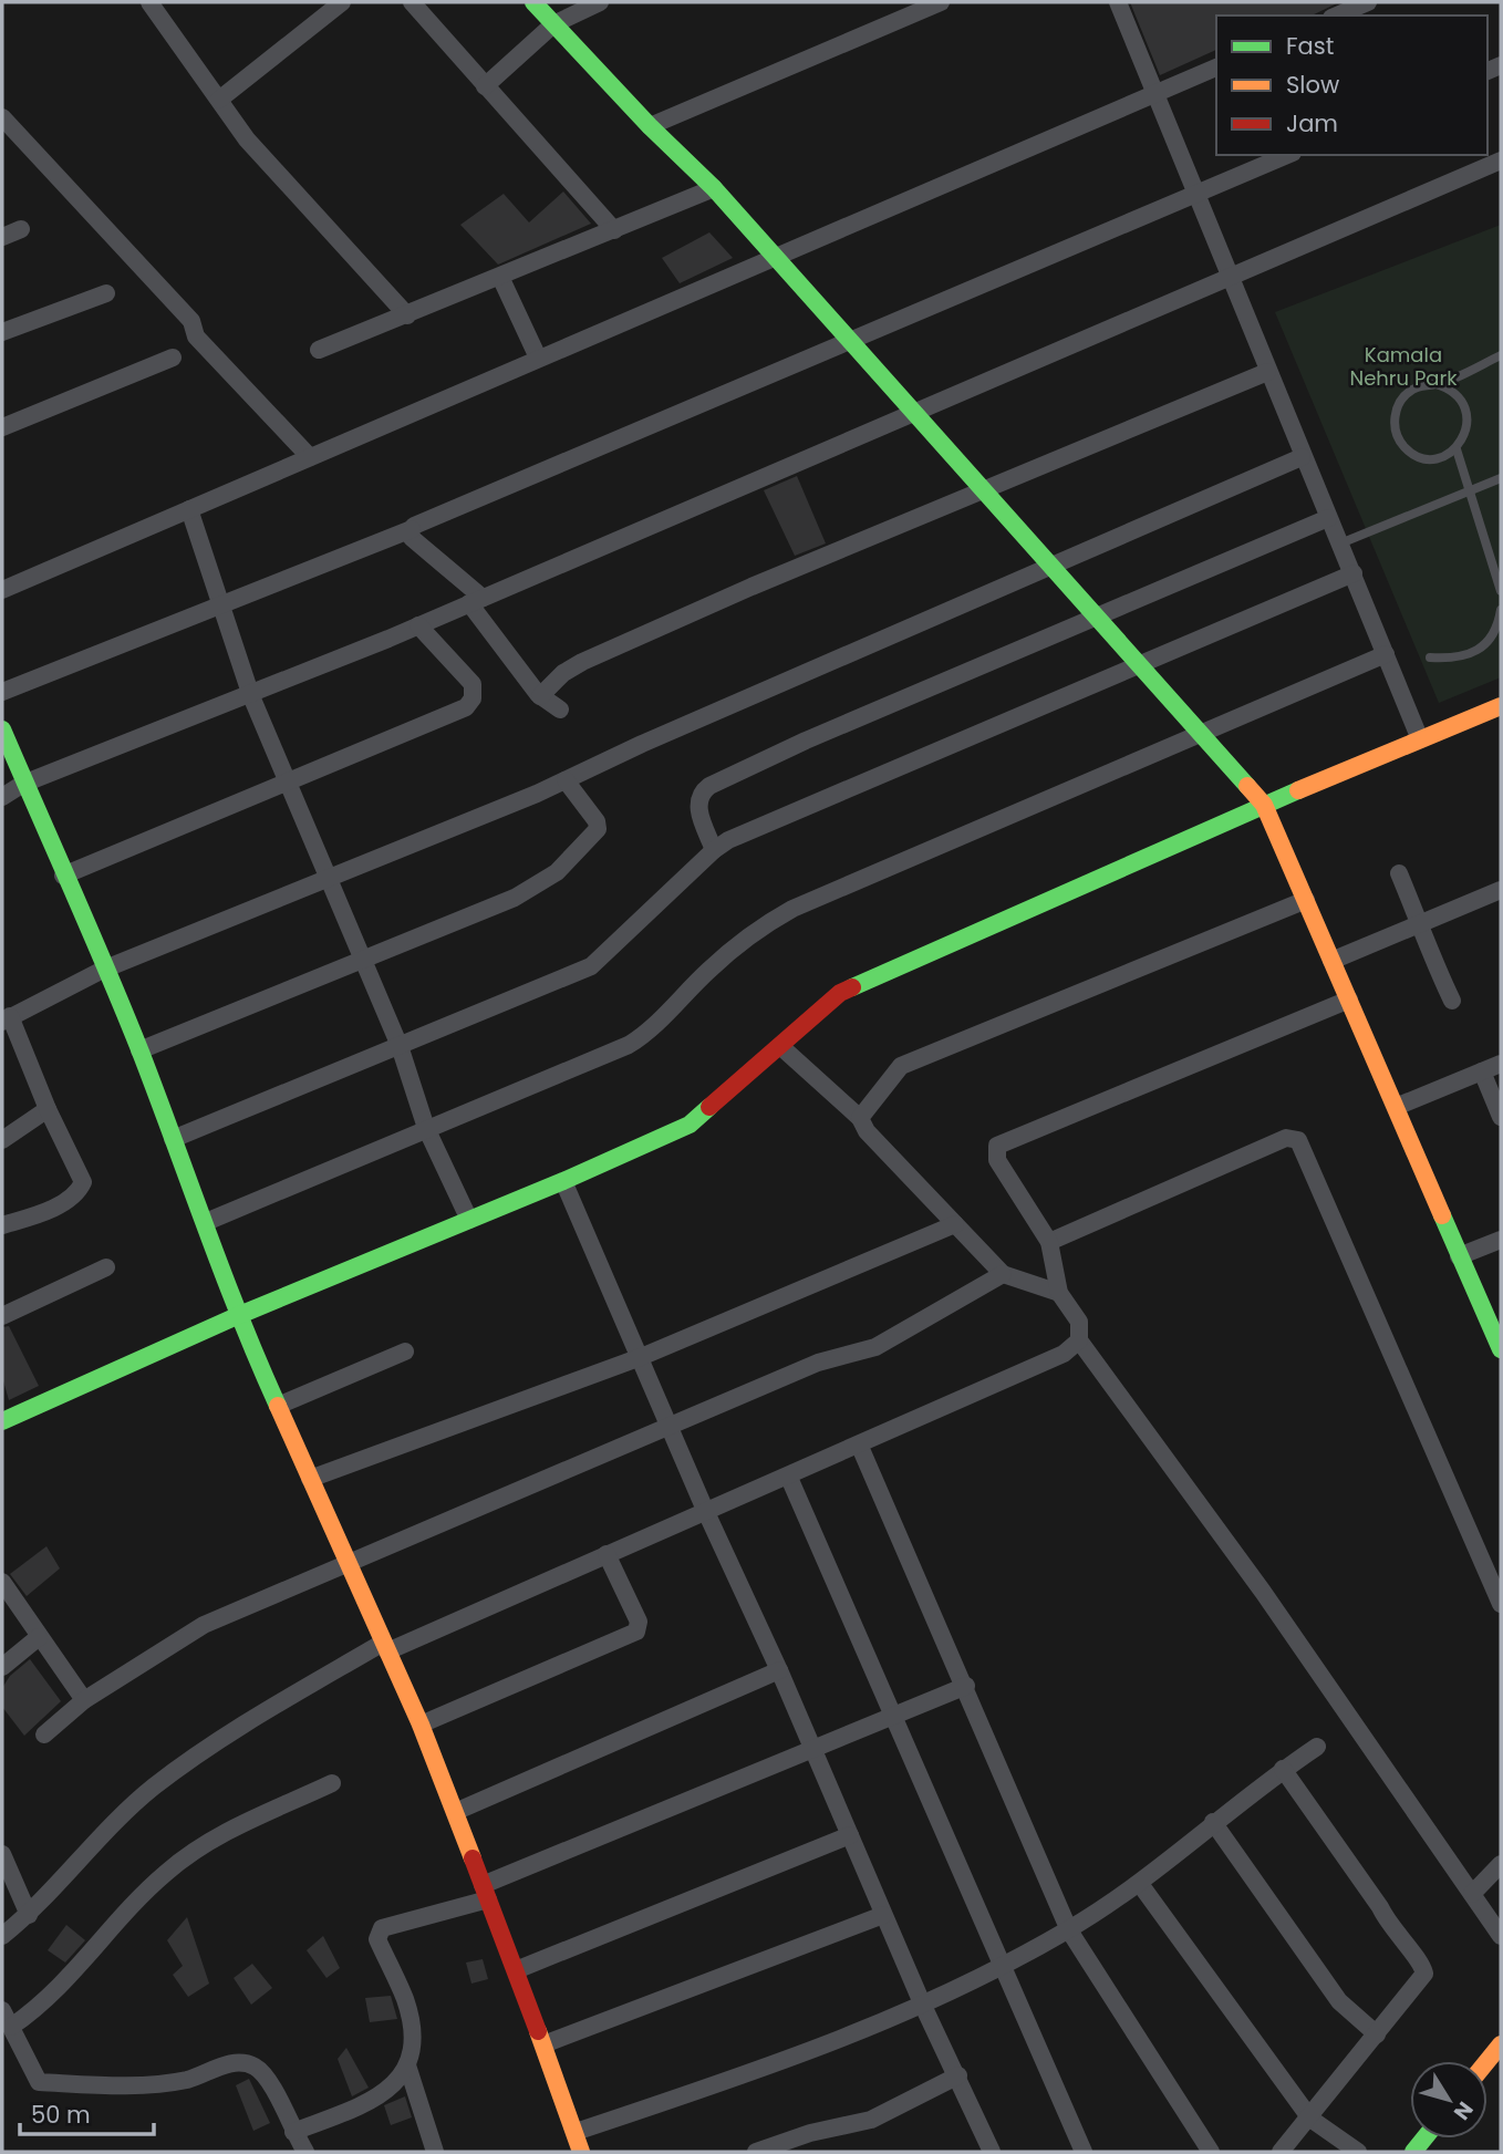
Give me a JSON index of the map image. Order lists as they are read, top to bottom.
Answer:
{
  "parks": ["Kamala Nehru Park"],
  "legend": ["Fast", "Slow", "Jam"],
  "scale_bar": "50 m",
  "north": "bottom right"
}
